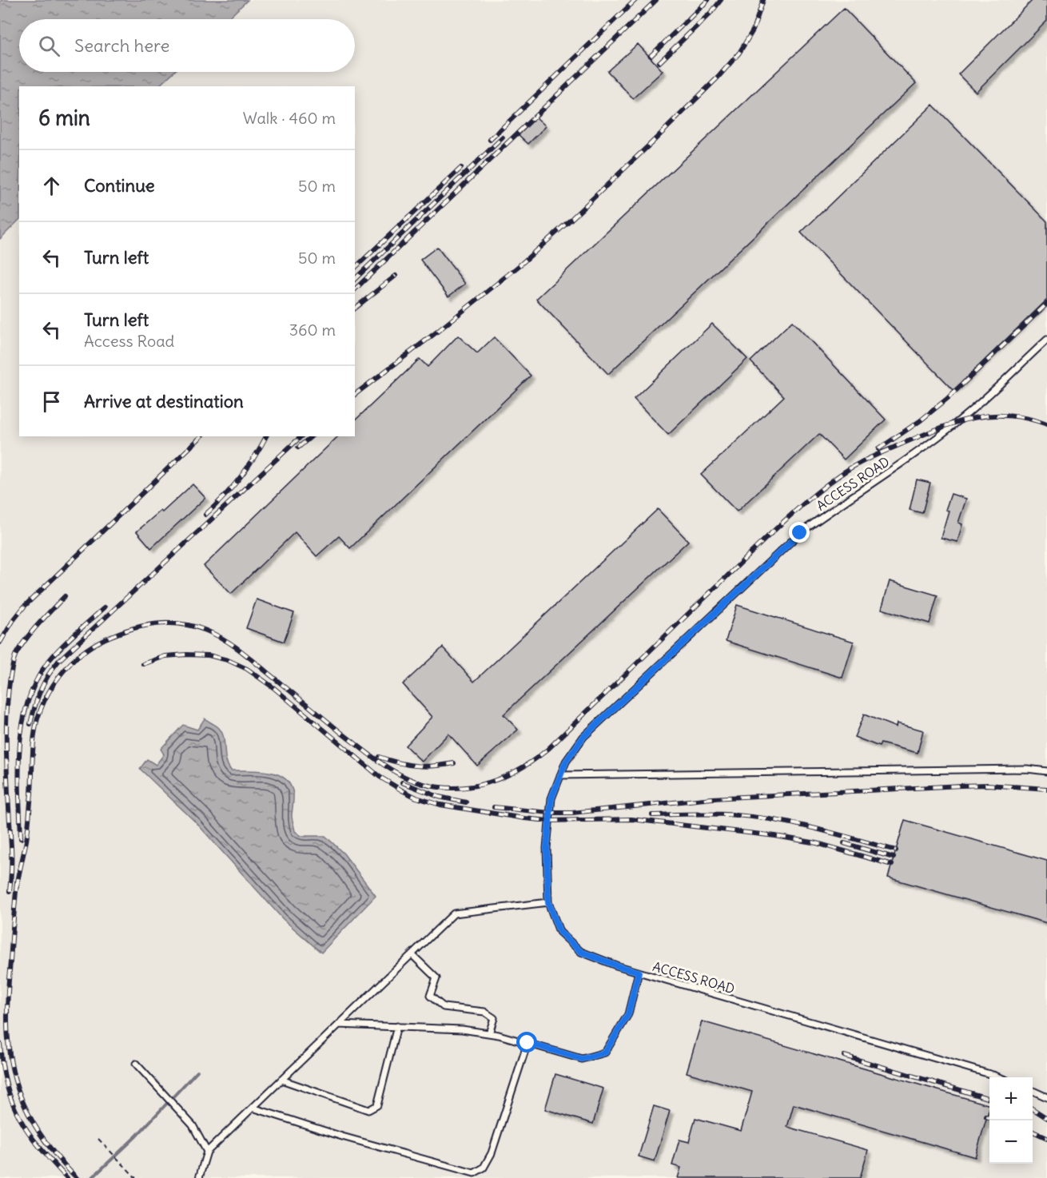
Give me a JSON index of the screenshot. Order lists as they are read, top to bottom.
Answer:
{
  "streets": {
    "lane": ["ACCESS ROAD"]
  },
  "page": {
    "search": "Search here",
    "heading": ["6 min", "Walk · 460 m"],
    "list": [
      ["Continue", "50 m"],
      ["Turn left", "50 m"],
      ["Turn left", "Access Road", "360 m"],
      "Arrive at destination"
    ],
    "map_buttons": ["+", "−"]
  }
}
